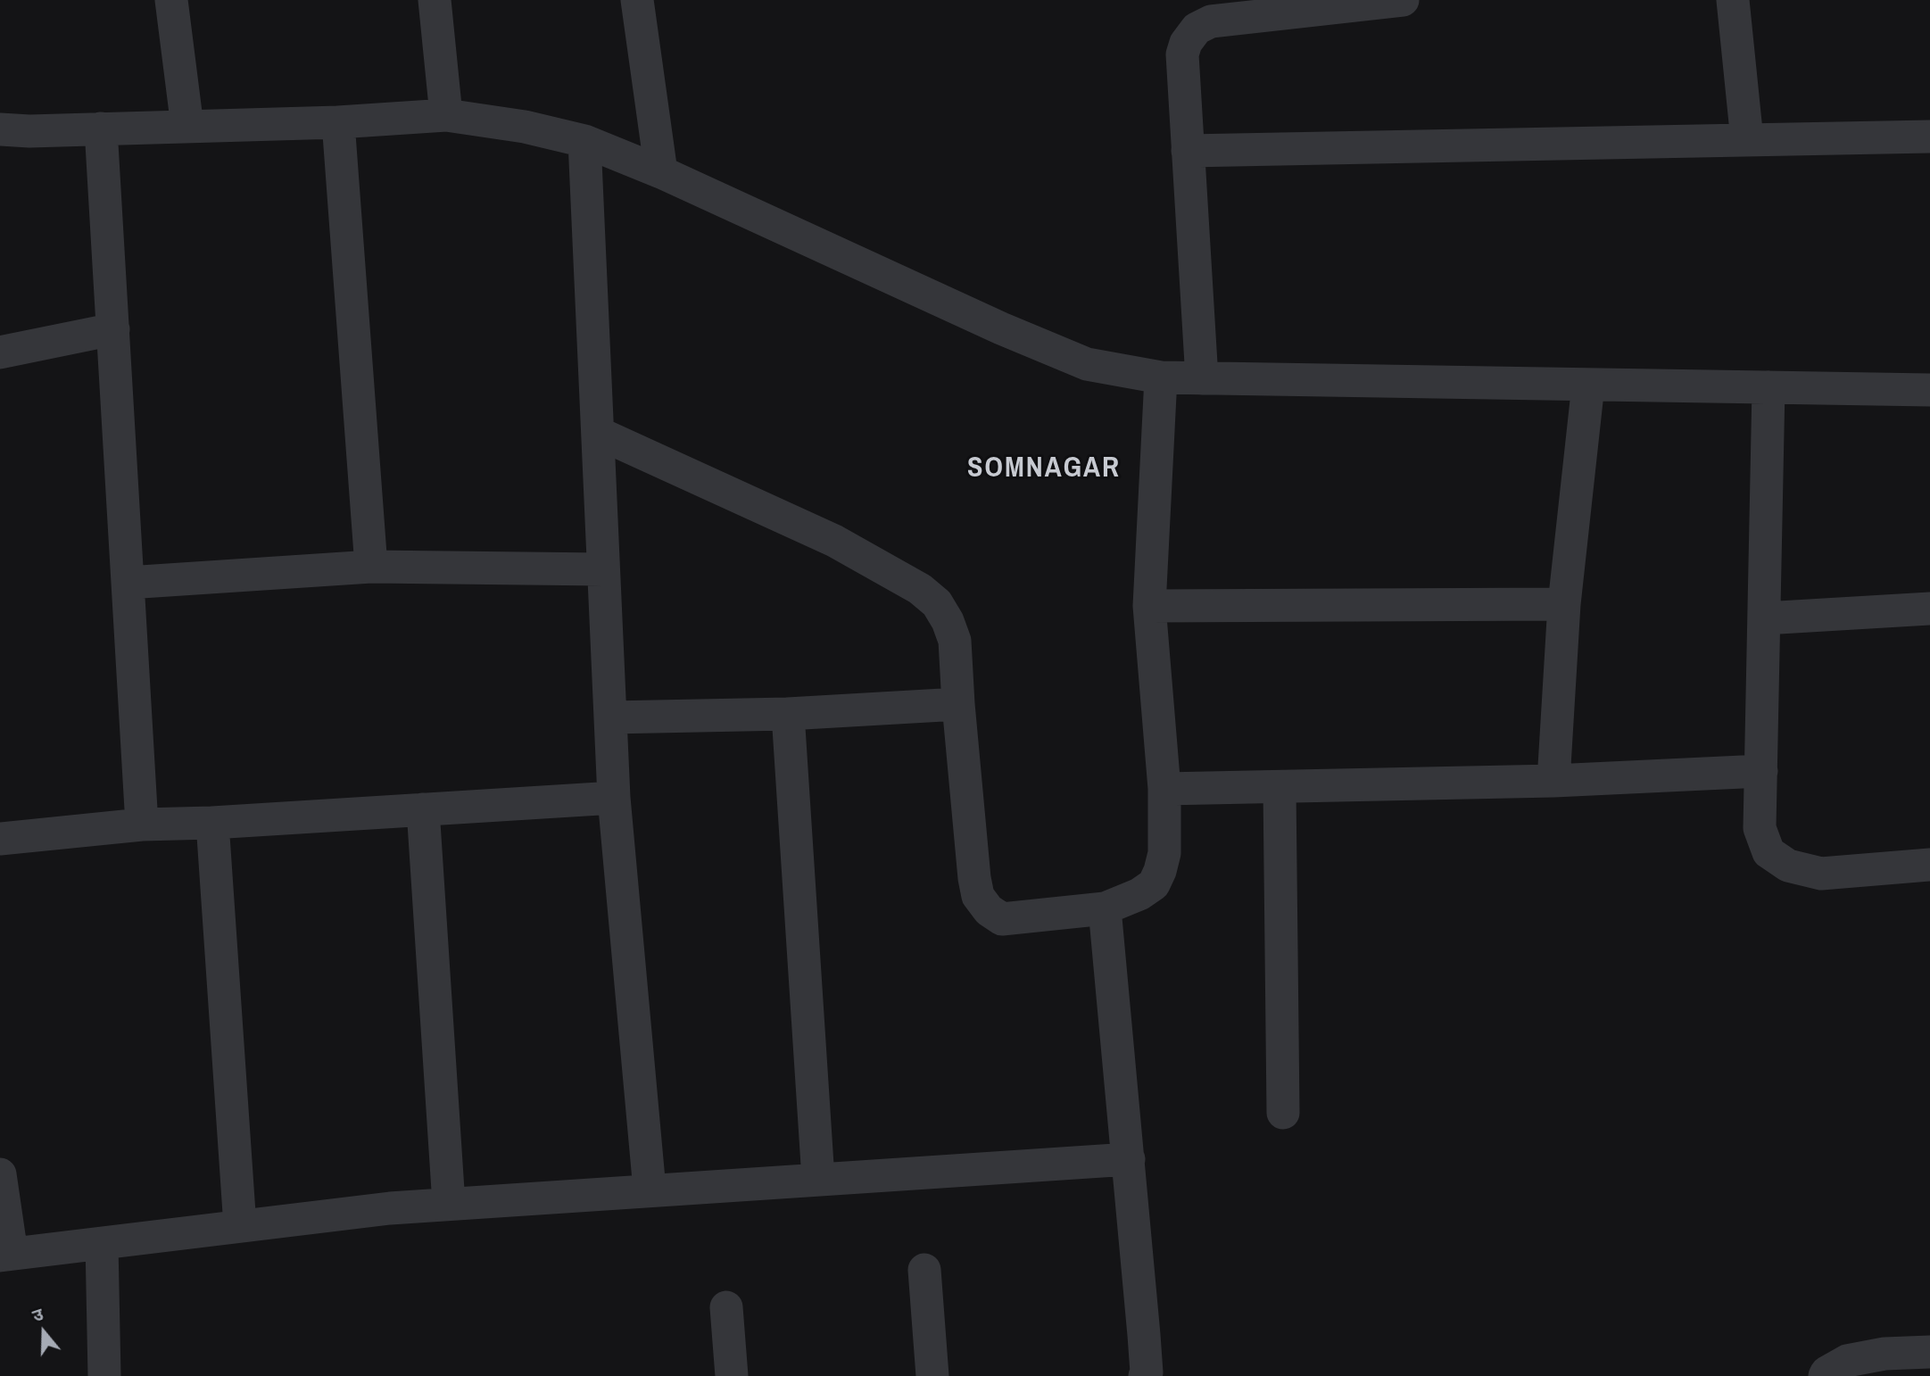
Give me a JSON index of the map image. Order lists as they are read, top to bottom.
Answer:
{
  "districts": ["SOMNAGAR"],
  "north": "top"
}
